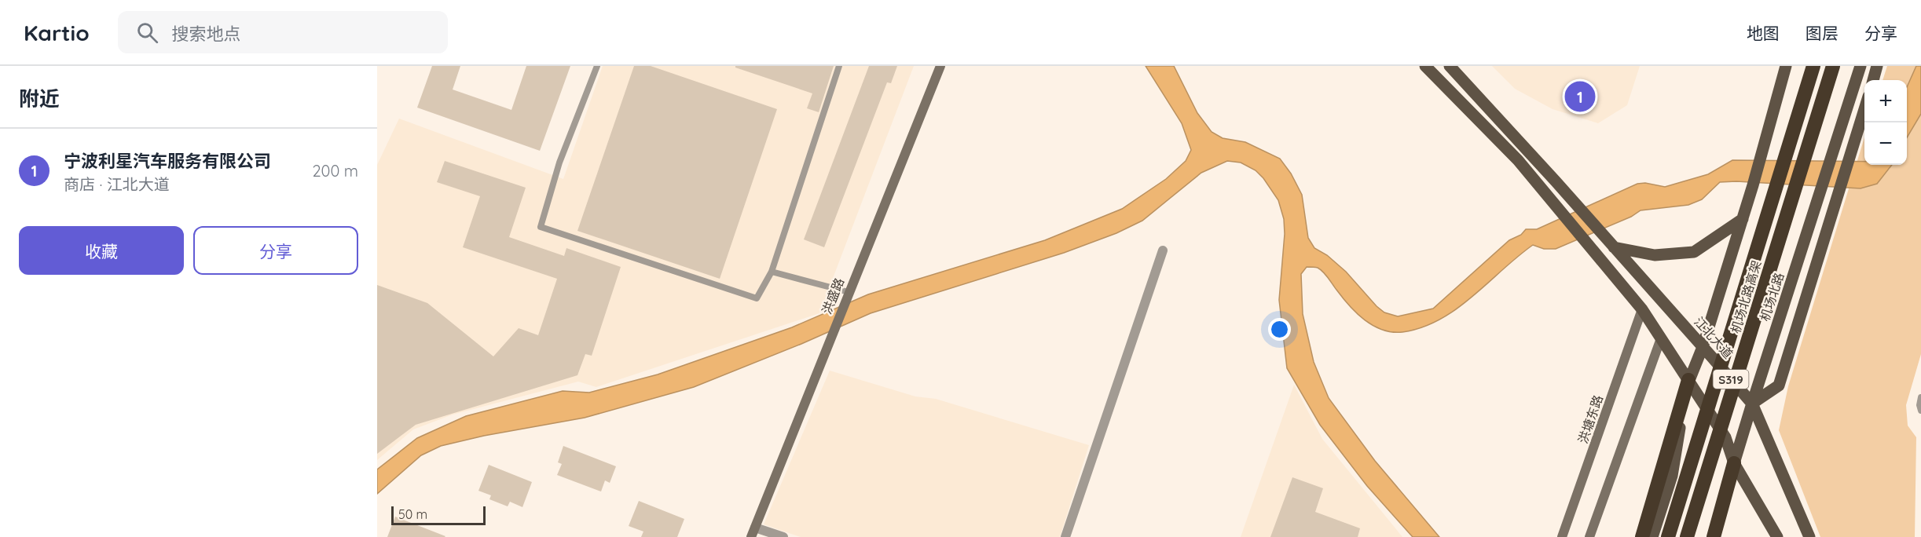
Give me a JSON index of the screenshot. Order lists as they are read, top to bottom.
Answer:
{
  "streets": {
    "highway": ["机场北路高架"],
    "main road": ["机场北路", "江北大道", "S319"],
    "street": ["洪盛路", "洪塘东路"]
  },
  "crossings": [
    ["机场北路", "江北大道"],
    ["机场北路", "S319"],
    ["S319", "洪塘东路"]
  ],
  "scale_bar": "50 m",
  "page": {
    "header": "Kartio",
    "search": "搜索地点",
    "nav": ["地图", "图层", "分享"],
    "heading": "附近",
    "pins": "1",
    "map_buttons": ["+", "−"],
    "list": [
      {
        "mark": "1",
        "name": "宁波利星汽车服务有限公司",
        "note": "商店 · 江北大道",
        "value": "200 m"
      }
    ],
    "buttons": ["收藏", "分享"],
    "scale": "50 m"
  }
}
